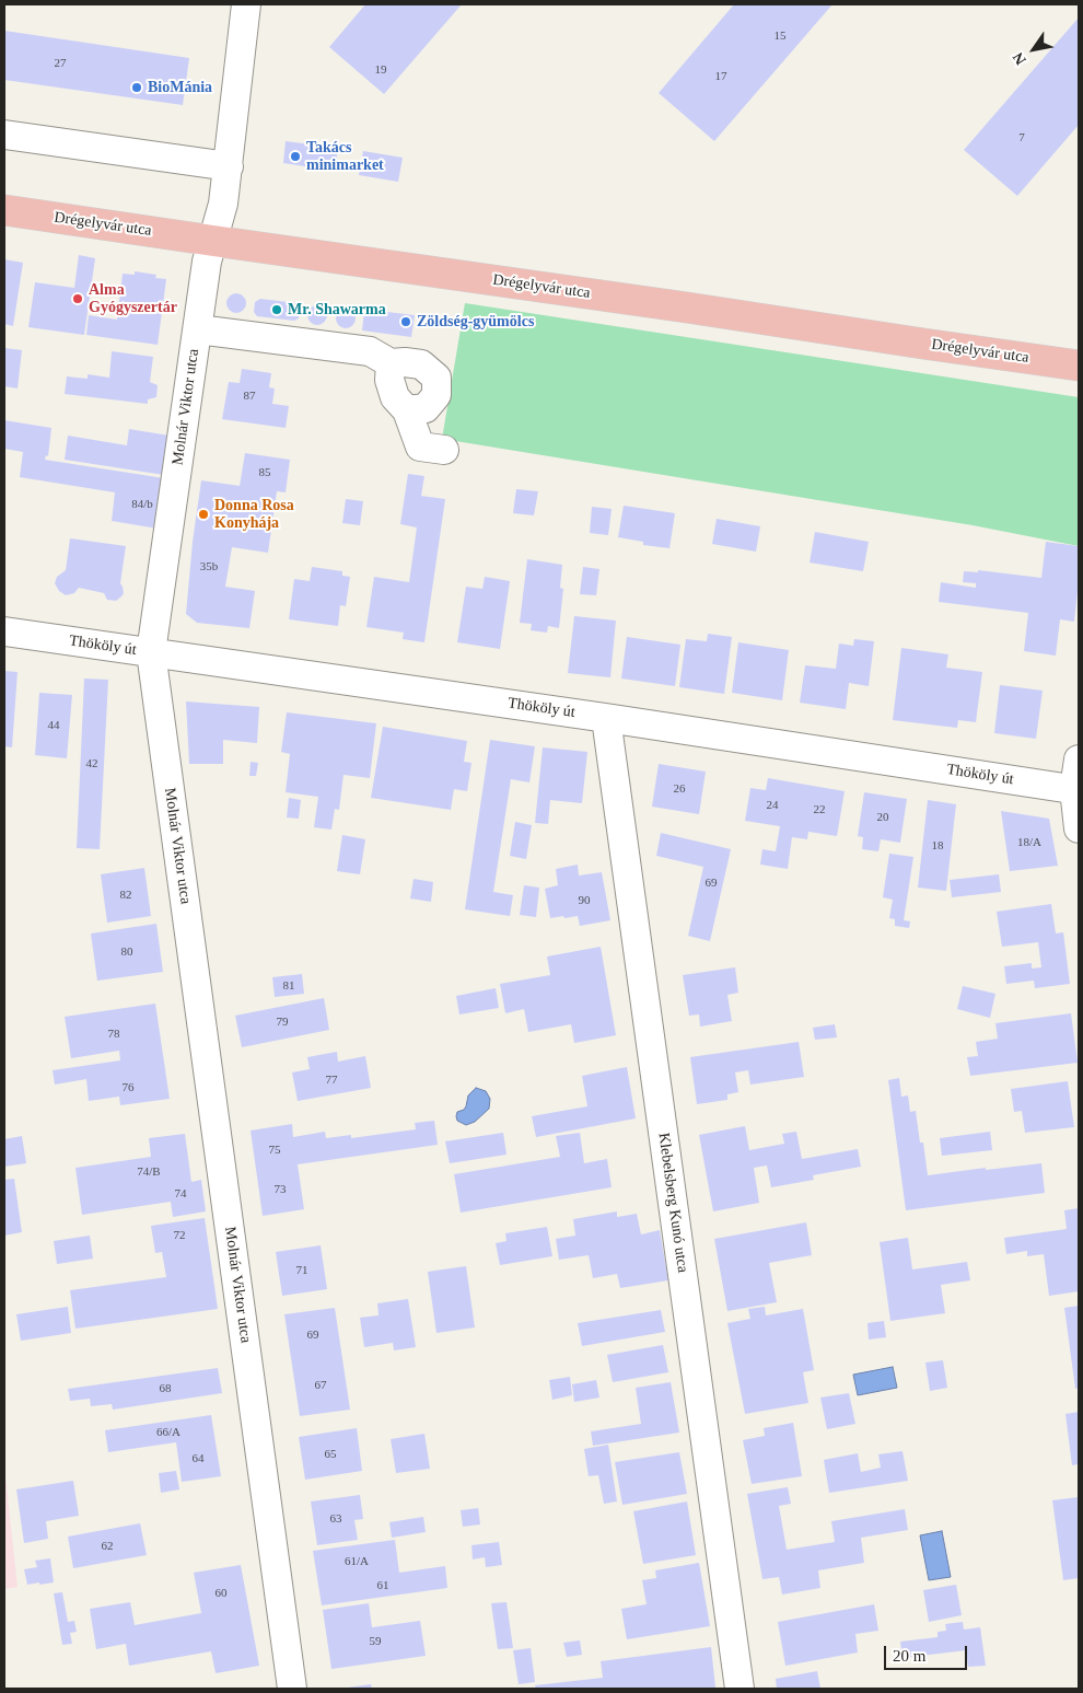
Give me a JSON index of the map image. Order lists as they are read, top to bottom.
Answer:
{
  "streets": {
    "main road": ["Drégelyvár utca"],
    "street": ["Molnár Viktor utca", "Thököly út", "Klebelsberg Kunó utca"]
  },
  "crossings": [
    ["Drégelyvár utca", "Molnár Viktor utca"],
    ["Molnár Viktor utca", "Thököly út"],
    ["Thököly út", "Klebelsberg Kunó utca"]
  ],
  "places": [
    "BioMánia",
    "Takács minimarket",
    "Alma Gyógyszertár",
    "Mr. Shawarma",
    "Zöldség-gyümölcs",
    "Donna Rosa Konyhája"
  ],
  "house_numbers": [
    "15",
    "27",
    "19",
    "17",
    "7",
    "87",
    "85",
    "84/b",
    "35b",
    "44",
    "42",
    "26",
    "24",
    "22",
    "20",
    "18/A",
    "18",
    "69",
    "82",
    "90",
    "80",
    "81",
    "79",
    "78",
    "77",
    "76",
    "75",
    "74/B",
    "73",
    "74",
    "72",
    "71",
    "69",
    "67",
    "68",
    "66/A",
    "65",
    "64",
    "63",
    "62",
    "61/A",
    "61",
    "60",
    "59"
  ],
  "scale_bar": "20 m",
  "north": "bottom left"
}
